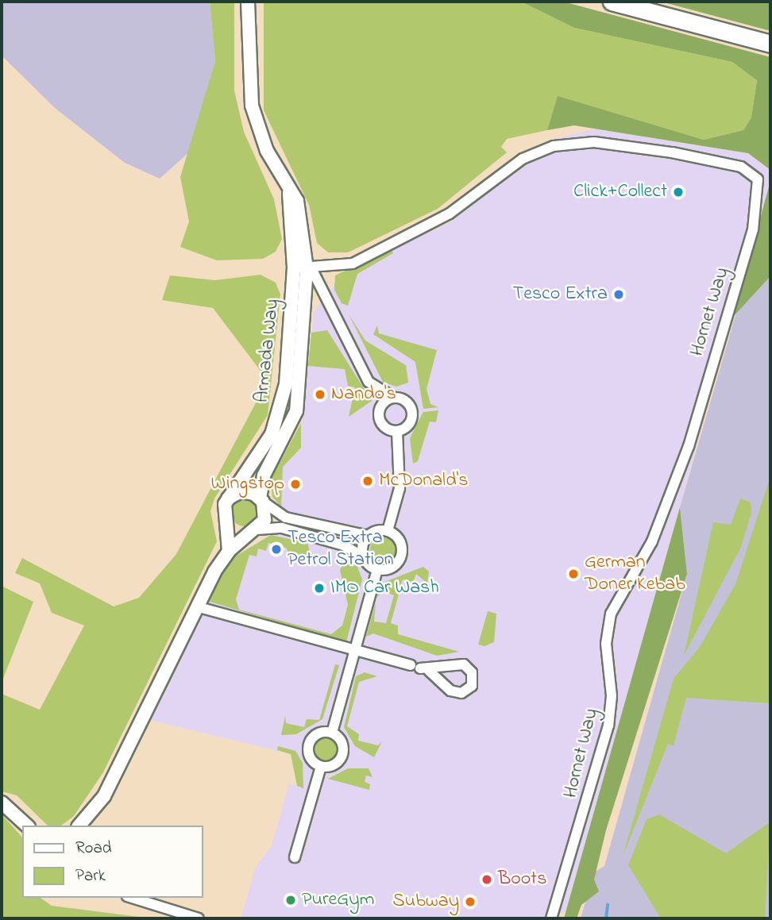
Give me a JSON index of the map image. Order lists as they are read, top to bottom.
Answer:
{
  "streets": {
    "street": ["Hornet Way", "Armada Way"]
  },
  "crossings": [
    ["Hornet Way", "Armada Way"]
  ],
  "places": [
    "Click+Collect",
    "Tesco Extra",
    "Nando's",
    "McDonald's",
    "Wingstop",
    "Tesco Extra Petrol Station",
    "German Doner Kebab",
    "IMO Car Wash",
    "Boots",
    "PureGym",
    "Subway"
  ],
  "legend": ["Road", "Park"]
}
